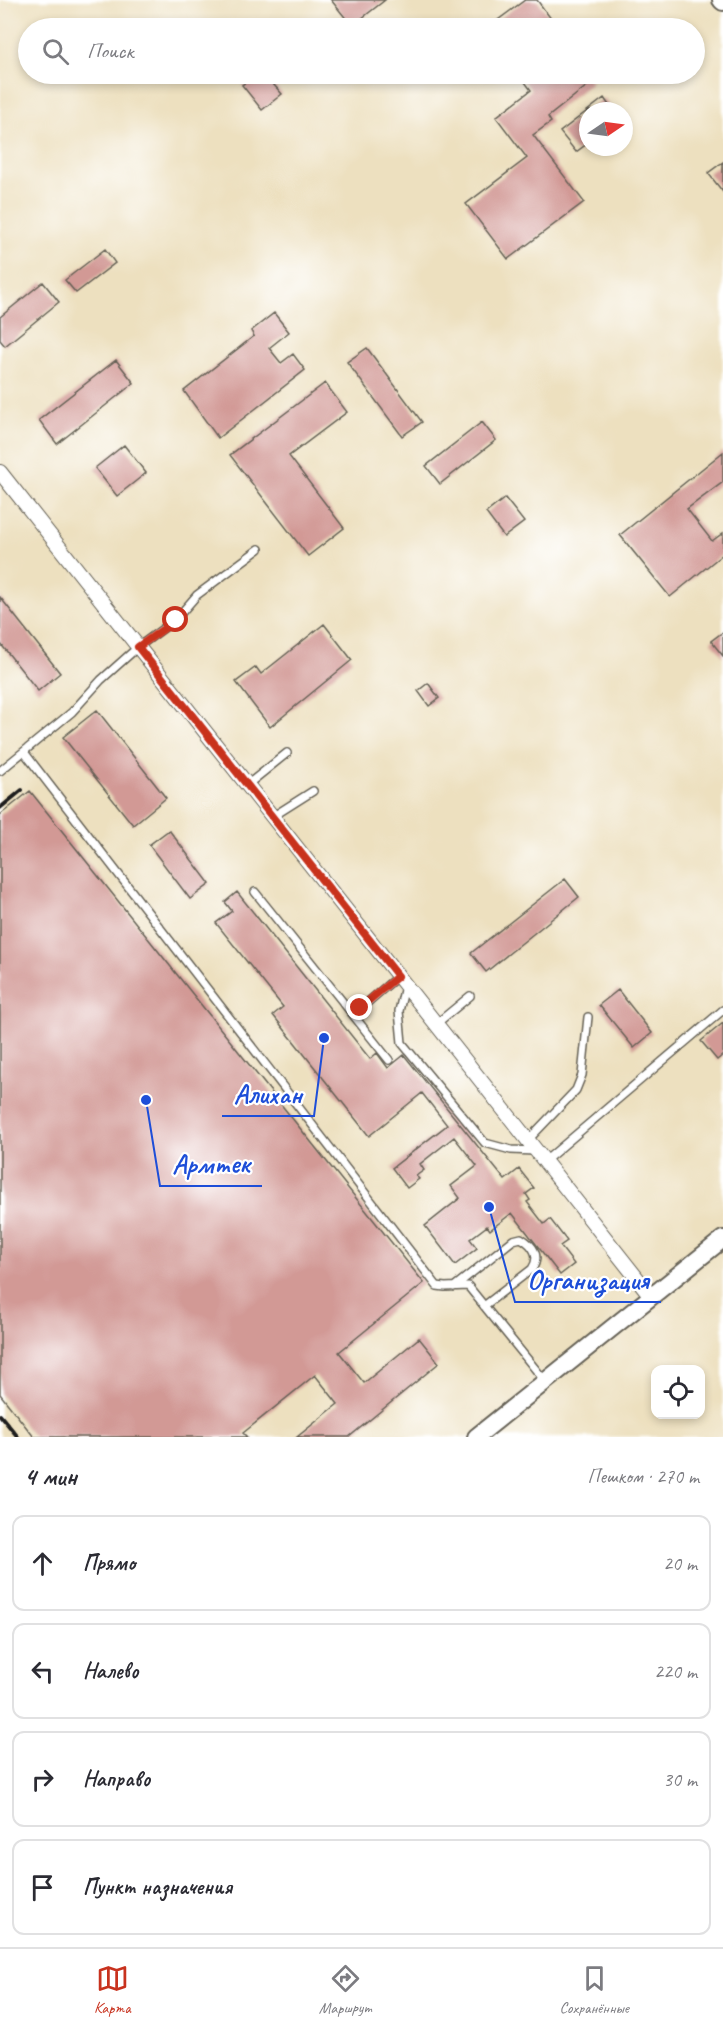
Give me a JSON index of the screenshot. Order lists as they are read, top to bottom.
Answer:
{
  "places": ["Алихан", "Армтек", "Организация"],
  "north": "right",
  "page": {
    "search": "Поиск",
    "heading": ["4 мин", "Пешком · 270 m"],
    "list": [
      ["Прямо", "20 m"],
      ["Налево", "220 m"],
      ["Направо", "30 m"],
      "Пункт назначения"
    ],
    "nav": ["Карта", "Маршрут", "Сохранённые"]
  }
}
